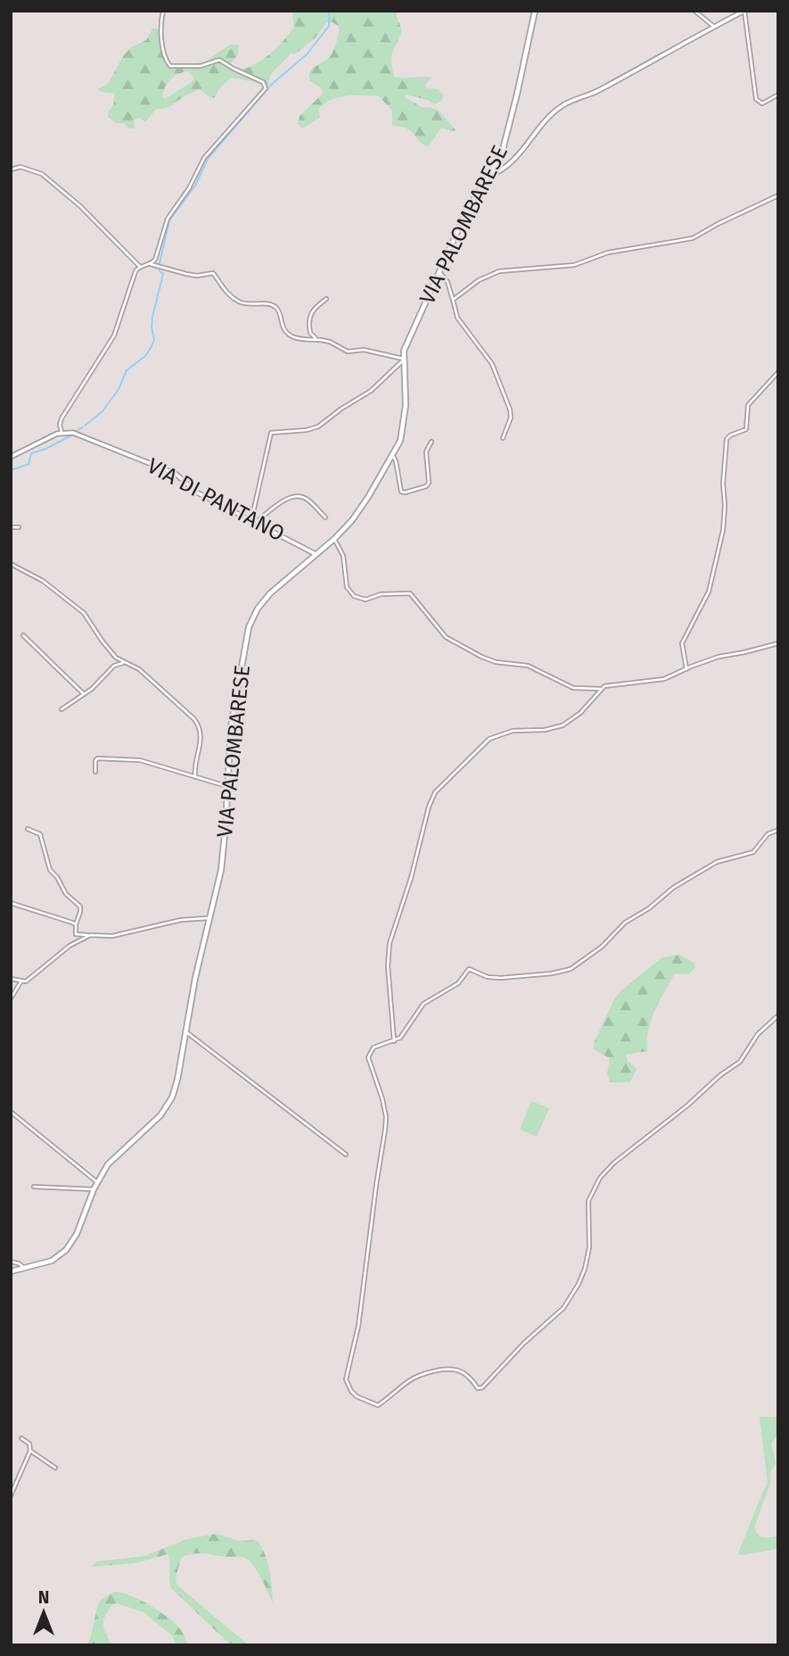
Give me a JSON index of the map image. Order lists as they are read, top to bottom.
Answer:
{
  "streets": {
    "main road": ["VIA PALOMBARESE"],
    "street": ["VIA DI PANTANO"]
  },
  "crossings": [
    ["VIA PALOMBARESE", "VIA DI PANTANO"]
  ],
  "north": "top"
}
